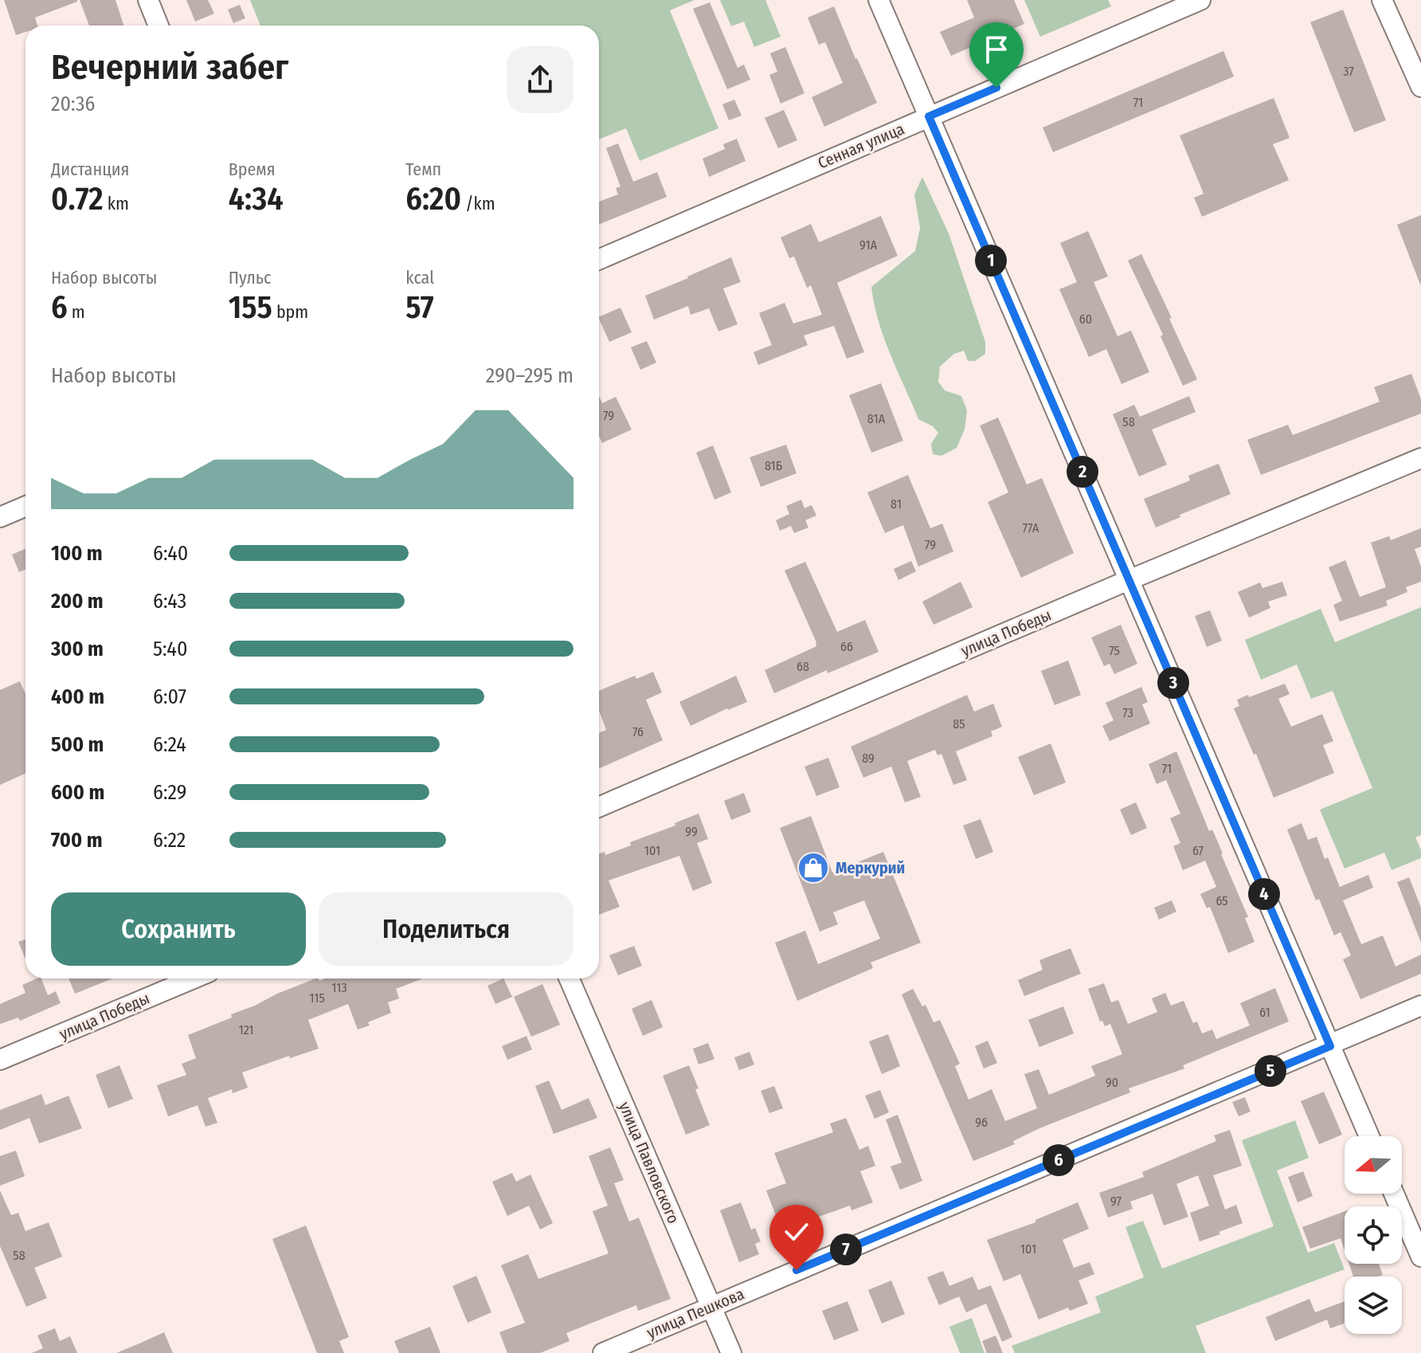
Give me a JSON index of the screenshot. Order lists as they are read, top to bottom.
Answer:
{
  "streets": {
    "street": [
      "Сенная улица",
      "улица Победы",
      "улица Павловского",
      "улица Пешкова"
    ]
  },
  "crossings": [
    ["улица Павловского", "улица Пешкова"]
  ],
  "places": {
    "shop": ["Меркурий"]
  },
  "house_numbers": [
    "37",
    "71",
    "91А",
    "60",
    "79",
    "81А",
    "58",
    "81Б",
    "81",
    "77А",
    "79",
    "66",
    "75",
    "68",
    "73",
    "85",
    "76",
    "89",
    "71",
    "99",
    "101",
    "67",
    "65",
    "113",
    "115",
    "61",
    "121",
    "90",
    "96",
    "97",
    "101",
    "58"
  ],
  "north": "left",
  "page": {
    "heading": ["Вечерний забег", "20:36"],
    "stats": [
      ["Дистанция", "0.72 km"],
      ["Время", "4:34"],
      ["Темп", "6:20 /km"],
      ["Набор высоты", "6 m"],
      ["Пульс", "155 bpm"],
      ["kcal", "57"]
    ],
    "pins": [
      "1",
      "2",
      "3",
      "4",
      "5",
      "6",
      "7"
    ],
    "chart": ["Набор высоты", "290–295 m"],
    "list": [
      {
        "name": "100 m",
        "note": "6:40"
      },
      {
        "name": "200 m",
        "note": "6:43"
      },
      {
        "name": "300 m",
        "note": "5:40"
      },
      {
        "name": "400 m",
        "note": "6:07"
      },
      {
        "name": "500 m",
        "note": "6:24"
      },
      {
        "name": "600 m",
        "note": "6:29"
      },
      {
        "name": "700 m",
        "note": "6:22"
      }
    ],
    "buttons": ["Сохранить", "Поделиться"]
  }
}
